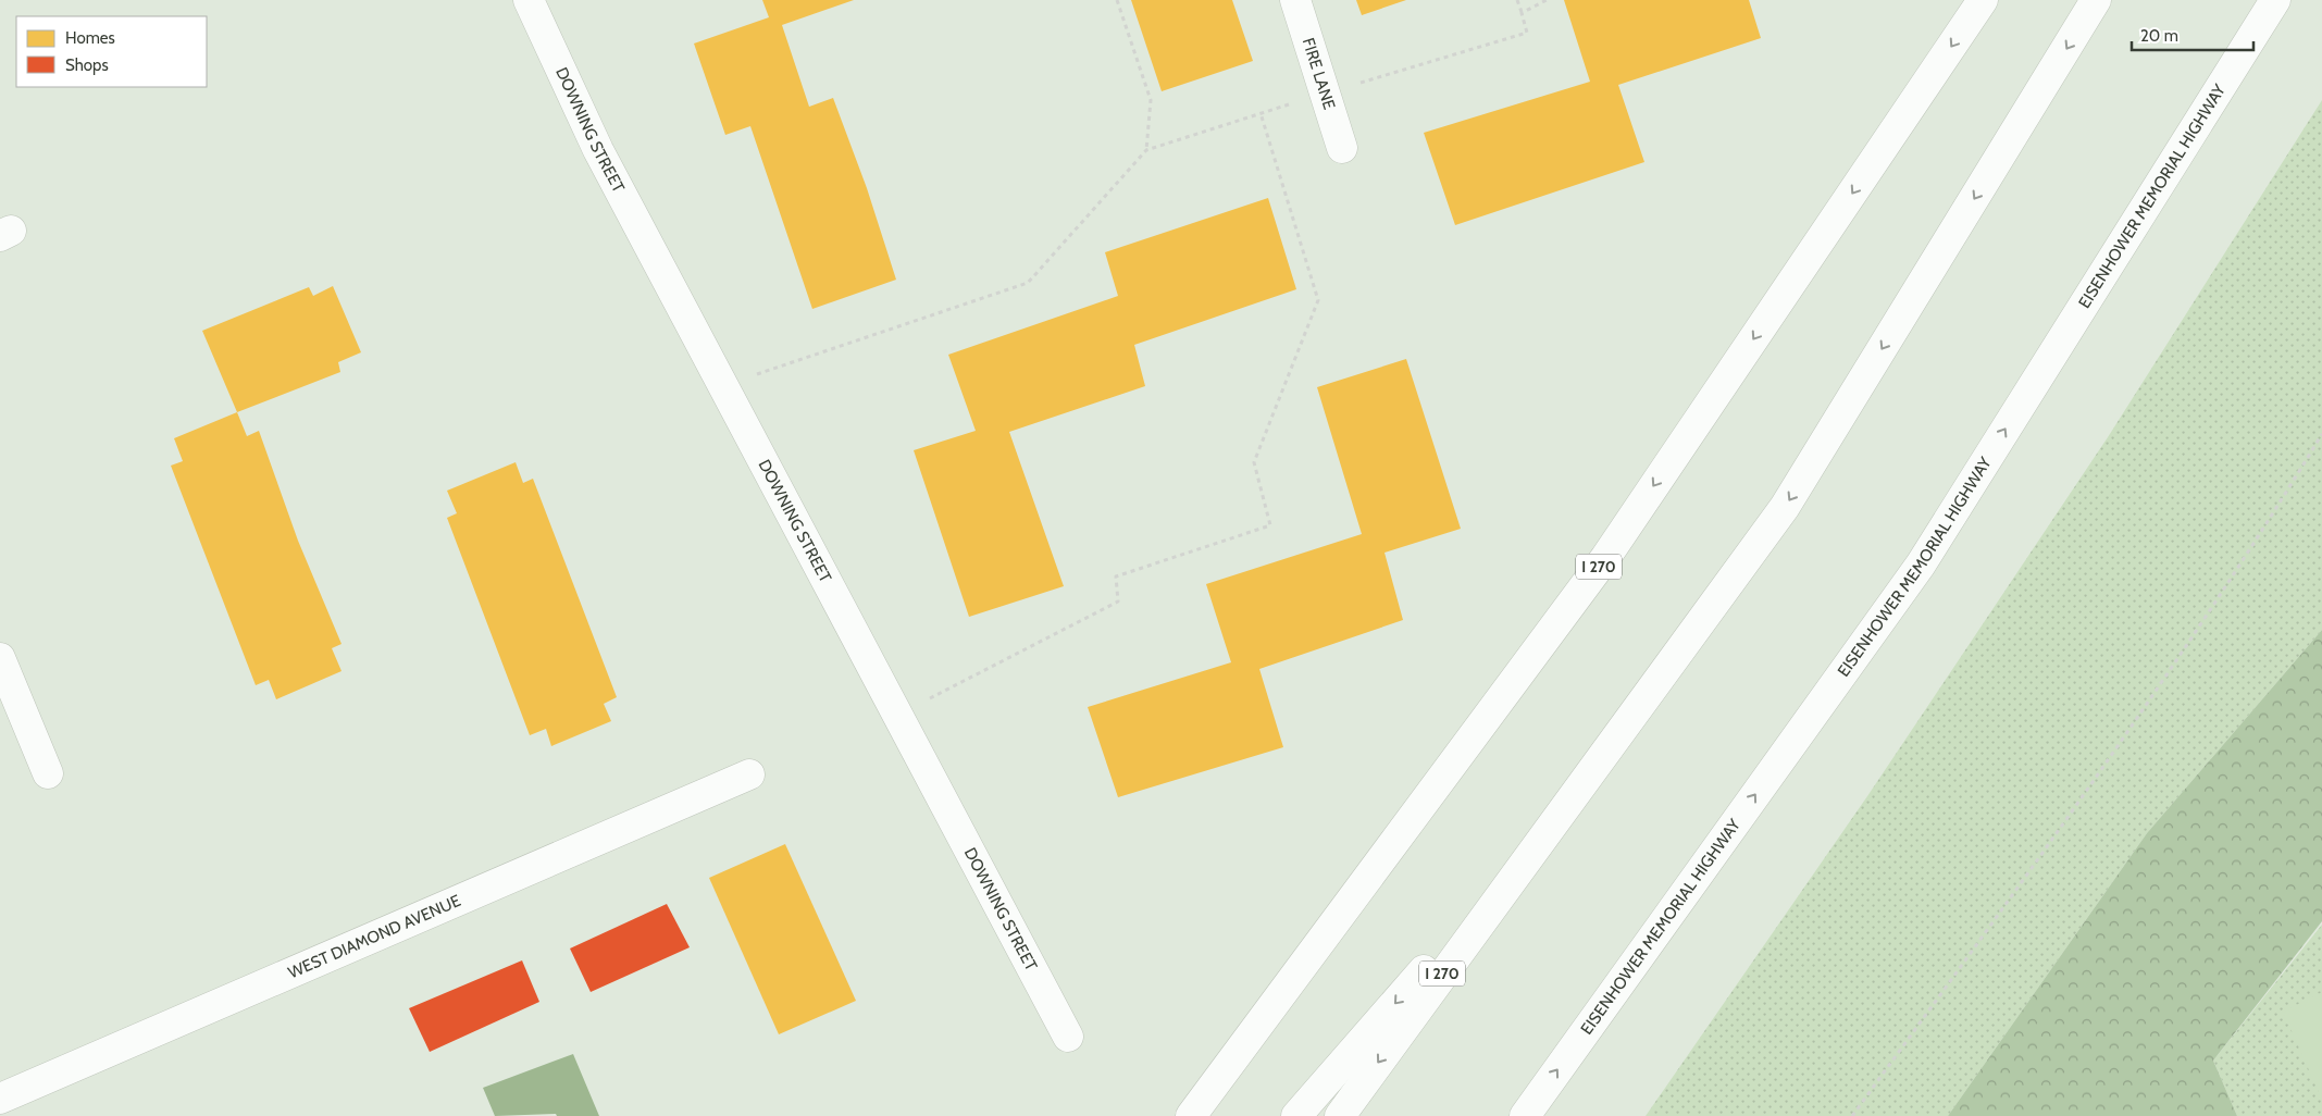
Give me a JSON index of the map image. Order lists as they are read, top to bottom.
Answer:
{
  "streets": {
    "main road": [
      "FIRE LANE",
      "DOWNING STREET",
      "EISENHOWER MEMORIAL HIGHWAY",
      "I 270",
      "WEST DIAMOND AVENUE"
    ]
  },
  "legend": ["Homes", "Shops"],
  "scale_bar": "20 m"
}
